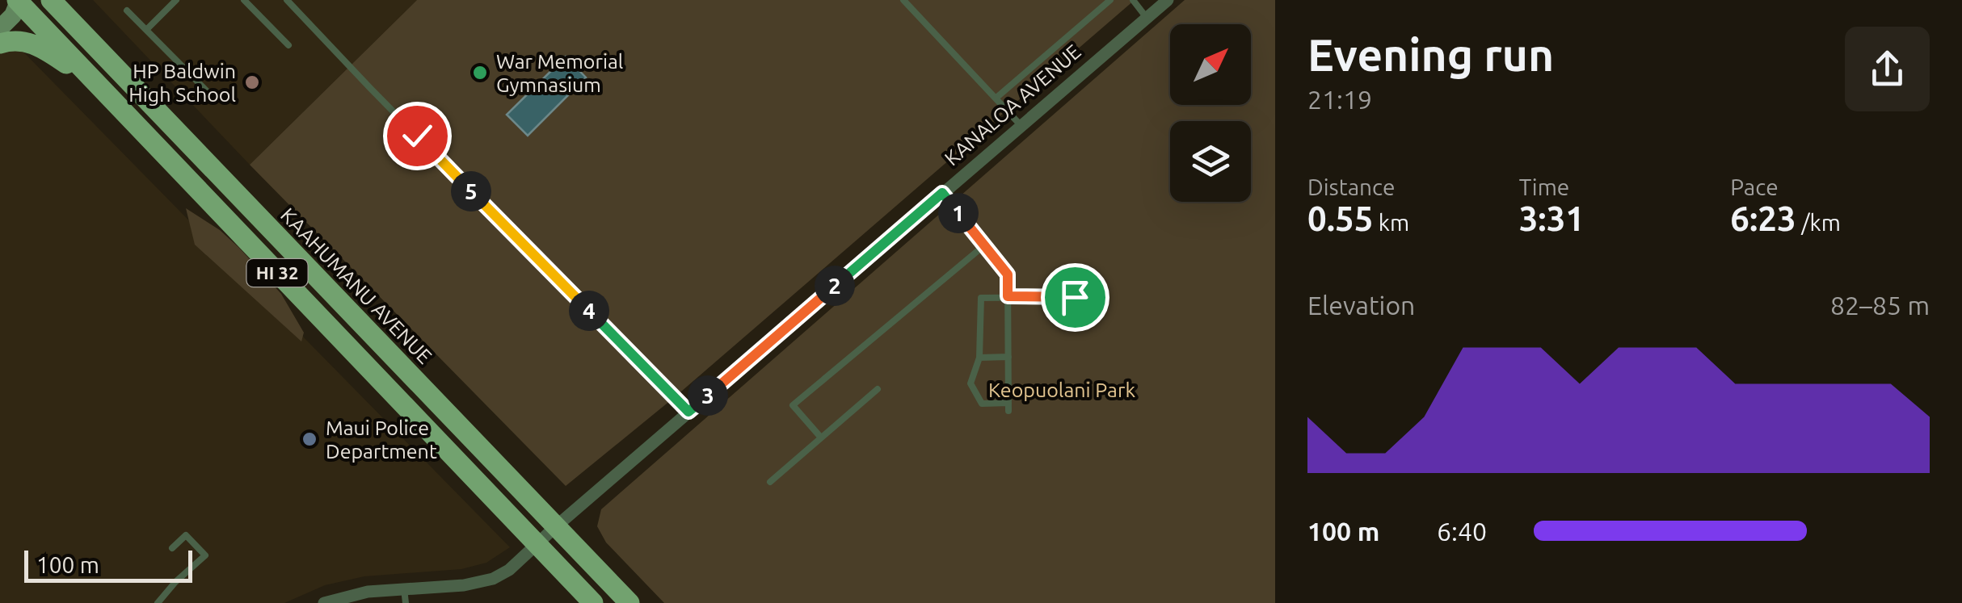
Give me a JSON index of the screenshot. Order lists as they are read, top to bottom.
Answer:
{
  "streets": {
    "main road": ["HI 32", "KAAHUMANU AVENUE"],
    "street": ["KANALOA AVENUE"]
  },
  "crossings": [
    ["KANALOA AVENUE", "HI 32"],
    ["KANALOA AVENUE", "KAAHUMANU AVENUE"]
  ],
  "parks": ["Keopuolani Park"],
  "places": ["War Memorial Gymnasium", "HP Baldwin High School", "Maui Police Department"],
  "scale_bar": "100 m",
  "north": "top right",
  "page": {
    "heading": ["Evening run", "21:19"],
    "stats": [
      ["Distance", "0.55 km"],
      ["Time", "3:31"],
      ["Pace", "6:23 /km"]
    ],
    "pins": [
      "5",
      "1",
      "2",
      "4",
      "3"
    ],
    "chart": ["Elevation", "82–85 m"],
    "list": [
      {
        "name": "100 m",
        "note": "6:40"
      }
    ],
    "scale": "100 m"
  }
}
